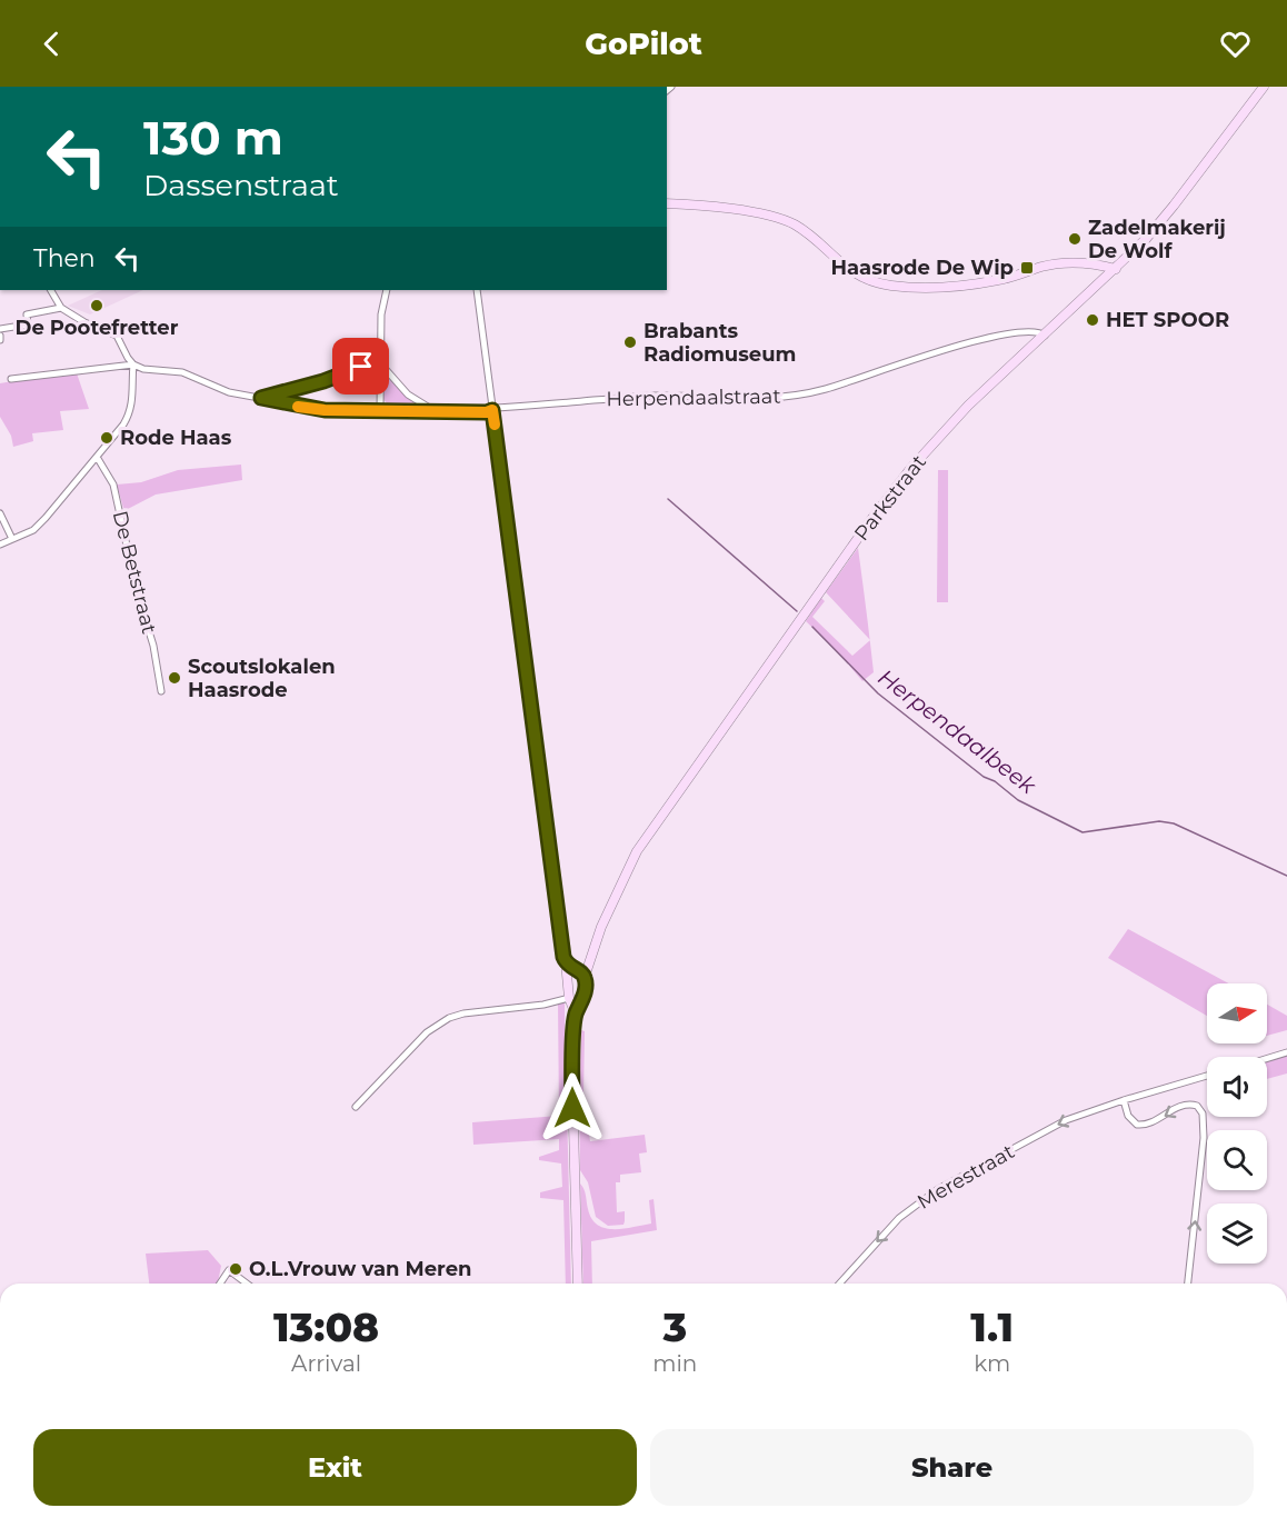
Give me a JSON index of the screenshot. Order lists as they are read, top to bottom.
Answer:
{
  "streets": {
    "street": [
      "Herpendaalstraat",
      "Parkstraat",
      "De Betstraat",
      "Merestraat"
    ]
  },
  "crossings": [
    ["Herpendaalstraat", "Parkstraat"]
  ],
  "one_way": ["Merestraat"],
  "water": ["Herpendaalbeek"],
  "places": {
    "other": [
      "Zadelmakerij De Wolf",
      "De Pootefretter",
      "HET SPOOR",
      "Brabants Radiomuseum",
      "Rode Haas",
      "Scoutslokalen Haasrode",
      "O.L.Vrouw van Meren"
    ],
    "transit": ["Haasrode De Wip"]
  },
  "north": "right",
  "page": {
    "header": "GoPilot",
    "turn": ["130 m", "Dassenstraat"],
    "then": "Then",
    "eta": [
      "13:08",
      "Arrival",
      "3",
      "min",
      "1.1",
      "km"
    ],
    "buttons": ["Exit", "Share"]
  }
}
